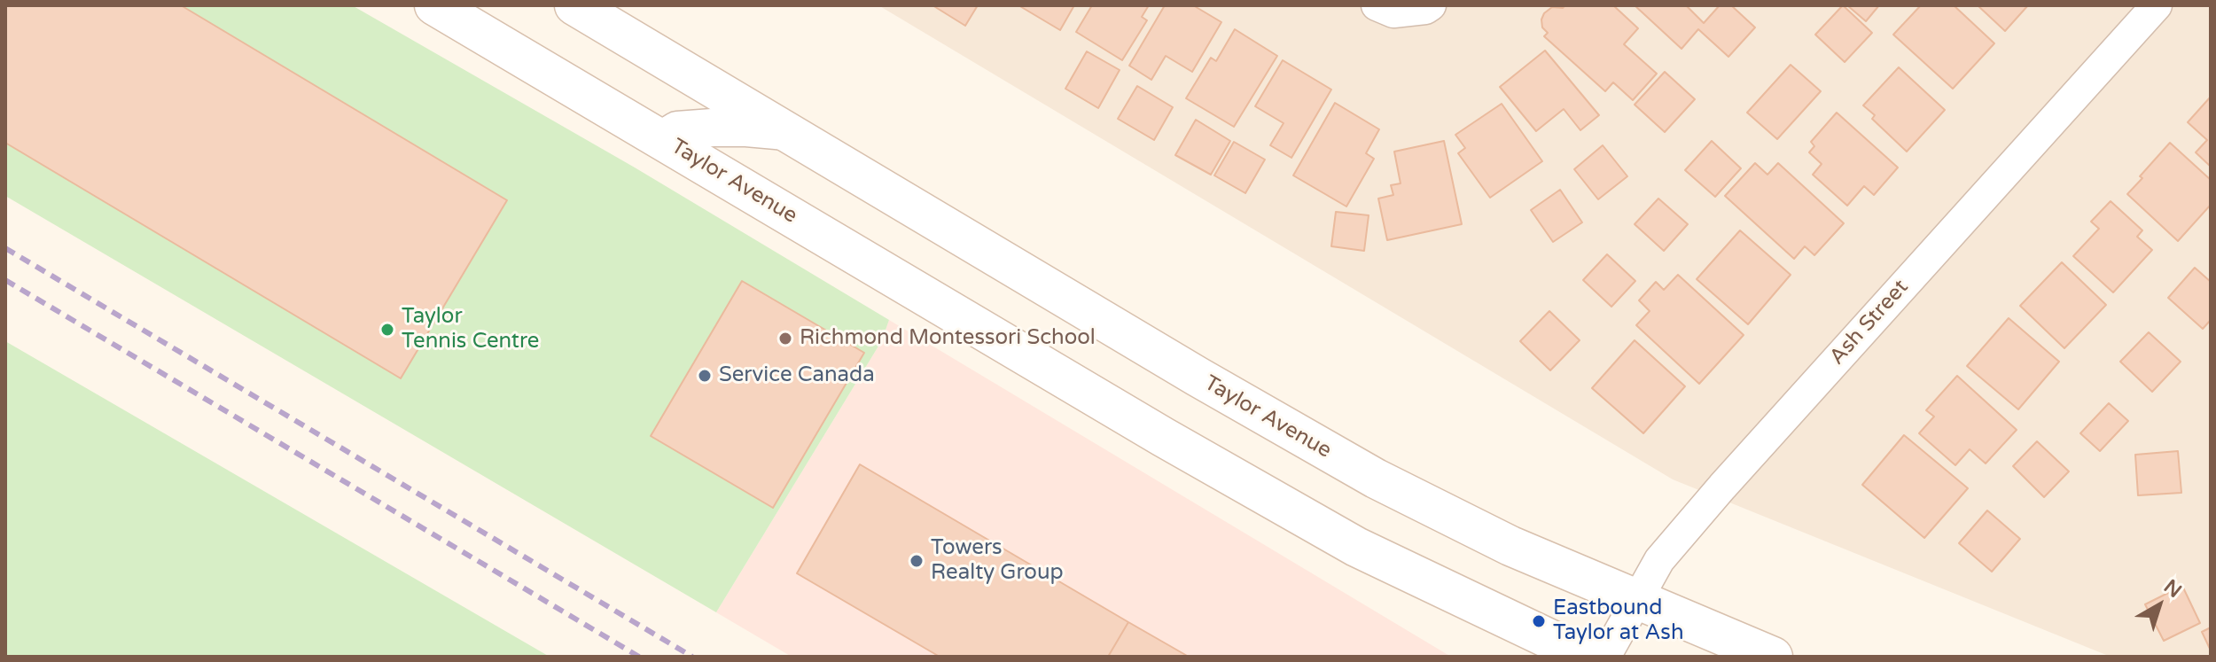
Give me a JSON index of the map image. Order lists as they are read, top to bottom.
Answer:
{
  "streets": {
    "main road": ["Taylor Avenue"],
    "street": ["Ash Street"]
  },
  "crossings": [
    ["Taylor Avenue", "Ash Street"]
  ],
  "places": [
    "Taylor Tennis Centre",
    "Richmond Montessori School",
    "Service Canada",
    "Towers Realty Group",
    "Eastbound Taylor at Ash"
  ],
  "north": "top right"
}
